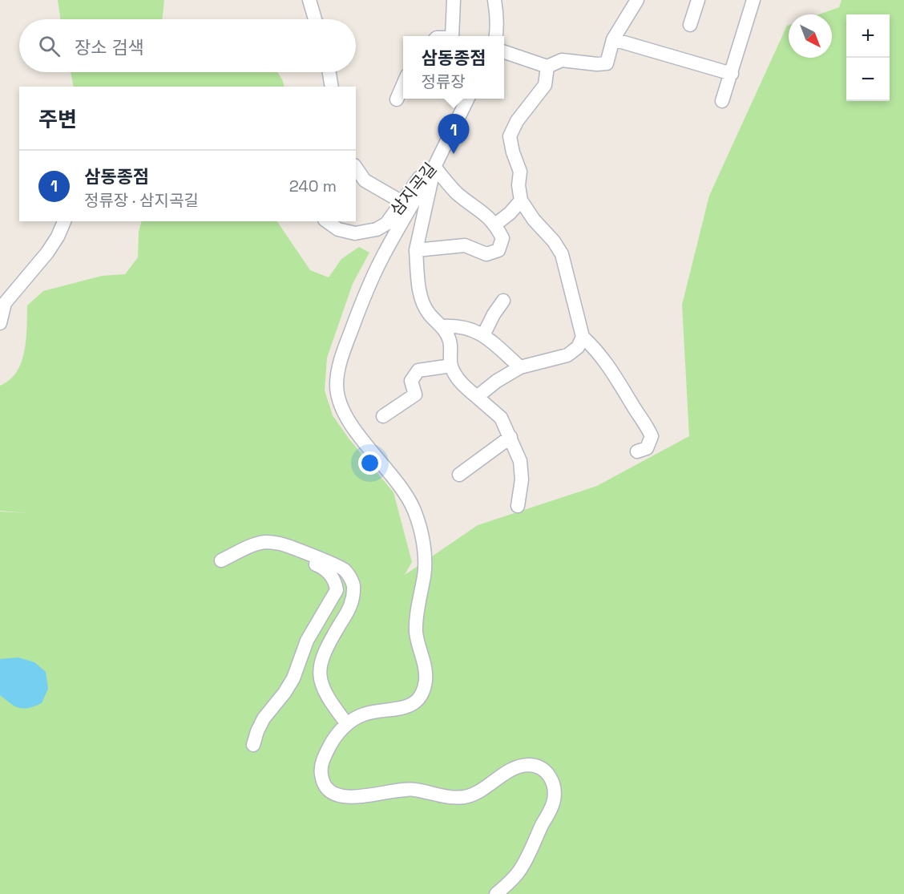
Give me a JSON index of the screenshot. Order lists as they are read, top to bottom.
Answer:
{
  "streets": {
    "street": ["삼지곡길"]
  },
  "north": "bottom right",
  "page": {
    "map_buttons": ["+", "−"],
    "search": "장소 검색",
    "popup": ["삼동종점", "정류장"],
    "heading": "주변",
    "pins": "1",
    "list": [
      {
        "mark": "1",
        "name": "삼동종점",
        "note": "정류장 · 삼지곡길",
        "value": "240 m"
      }
    ]
  }
}
